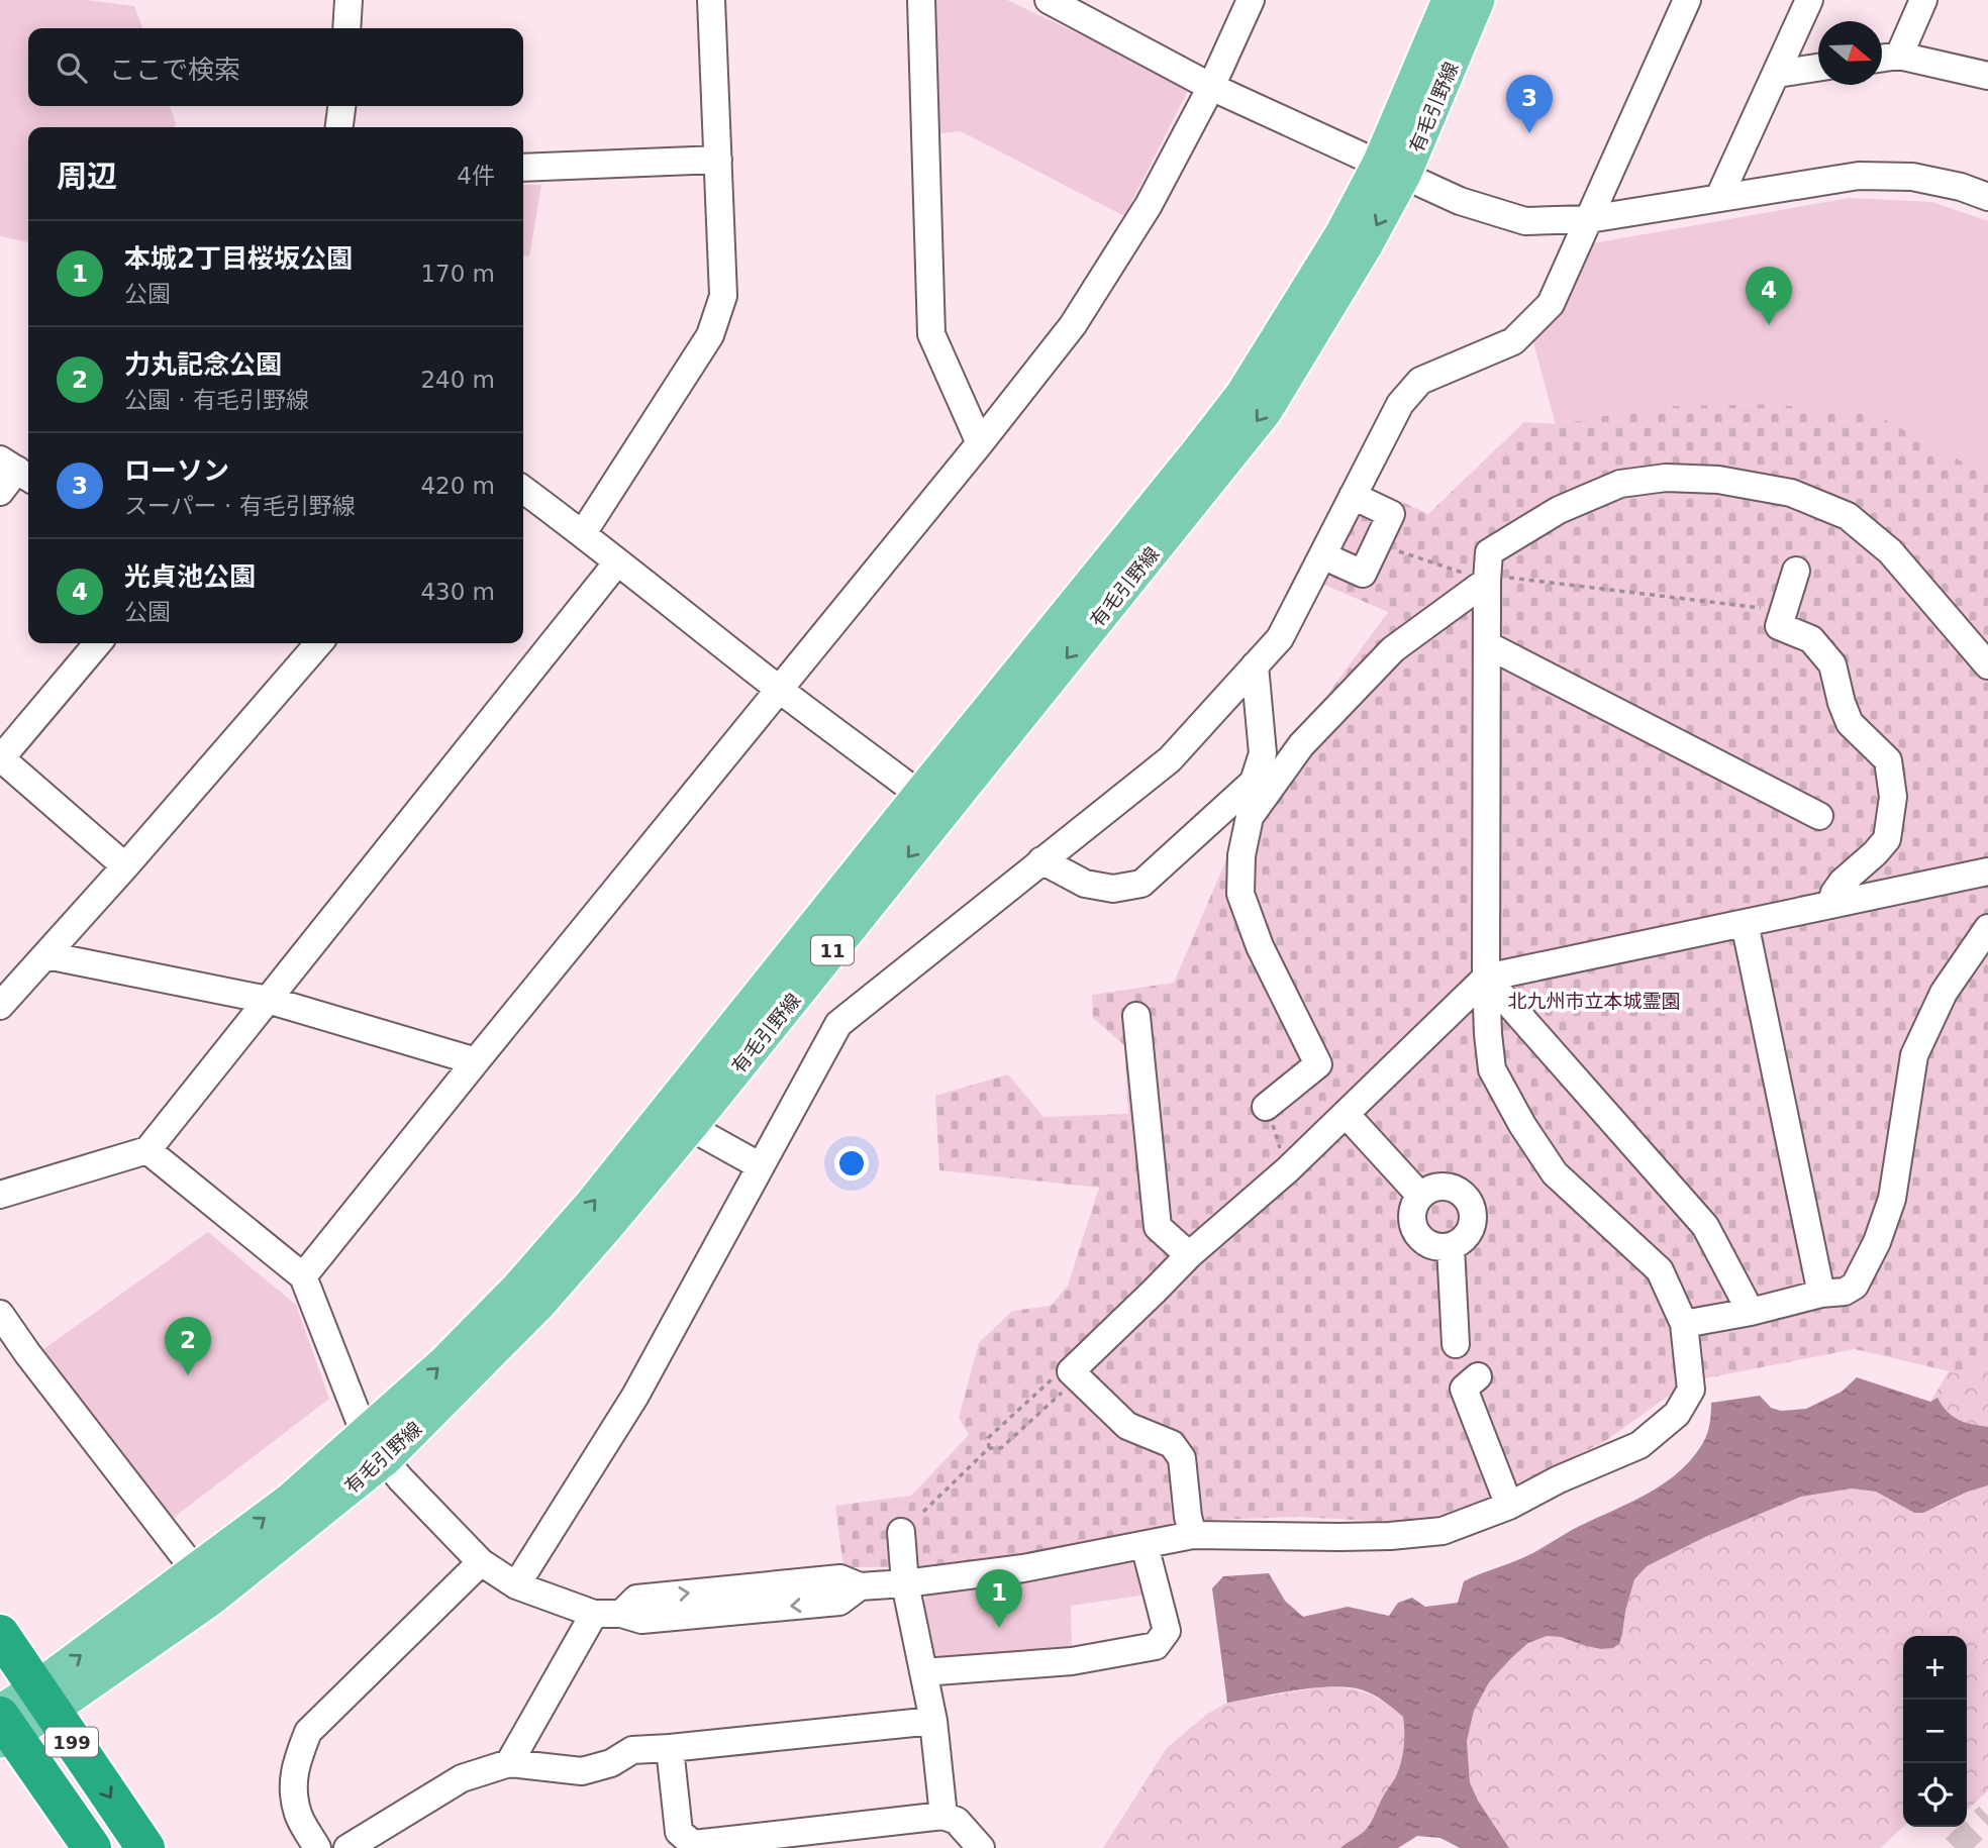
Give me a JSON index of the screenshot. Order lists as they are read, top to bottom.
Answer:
{
  "streets": {
    "highway": ["199"],
    "main road": ["有毛引野線", "11"]
  },
  "crossings": [
    ["有毛引野線", "199"]
  ],
  "parks": ["北九州市立本城霊園"],
  "north": "right",
  "page": {
    "search": "ここで検索",
    "pins": [
      "3",
      "4",
      "2",
      "1"
    ],
    "heading": ["周辺", "4件"],
    "list": [
      {
        "mark": "1",
        "name": "本城2丁目桜坂公園",
        "note": "公園",
        "value": "170 m"
      },
      {
        "mark": "2",
        "name": "力丸記念公園",
        "note": "公園 · 有毛引野線",
        "value": "240 m"
      },
      {
        "mark": "3",
        "name": "ローソン",
        "note": "スーパー · 有毛引野線",
        "value": "420 m"
      },
      {
        "mark": "4",
        "name": "光貞池公園",
        "note": "公園",
        "value": "430 m"
      }
    ],
    "map_buttons": ["+", "−"]
  }
}
